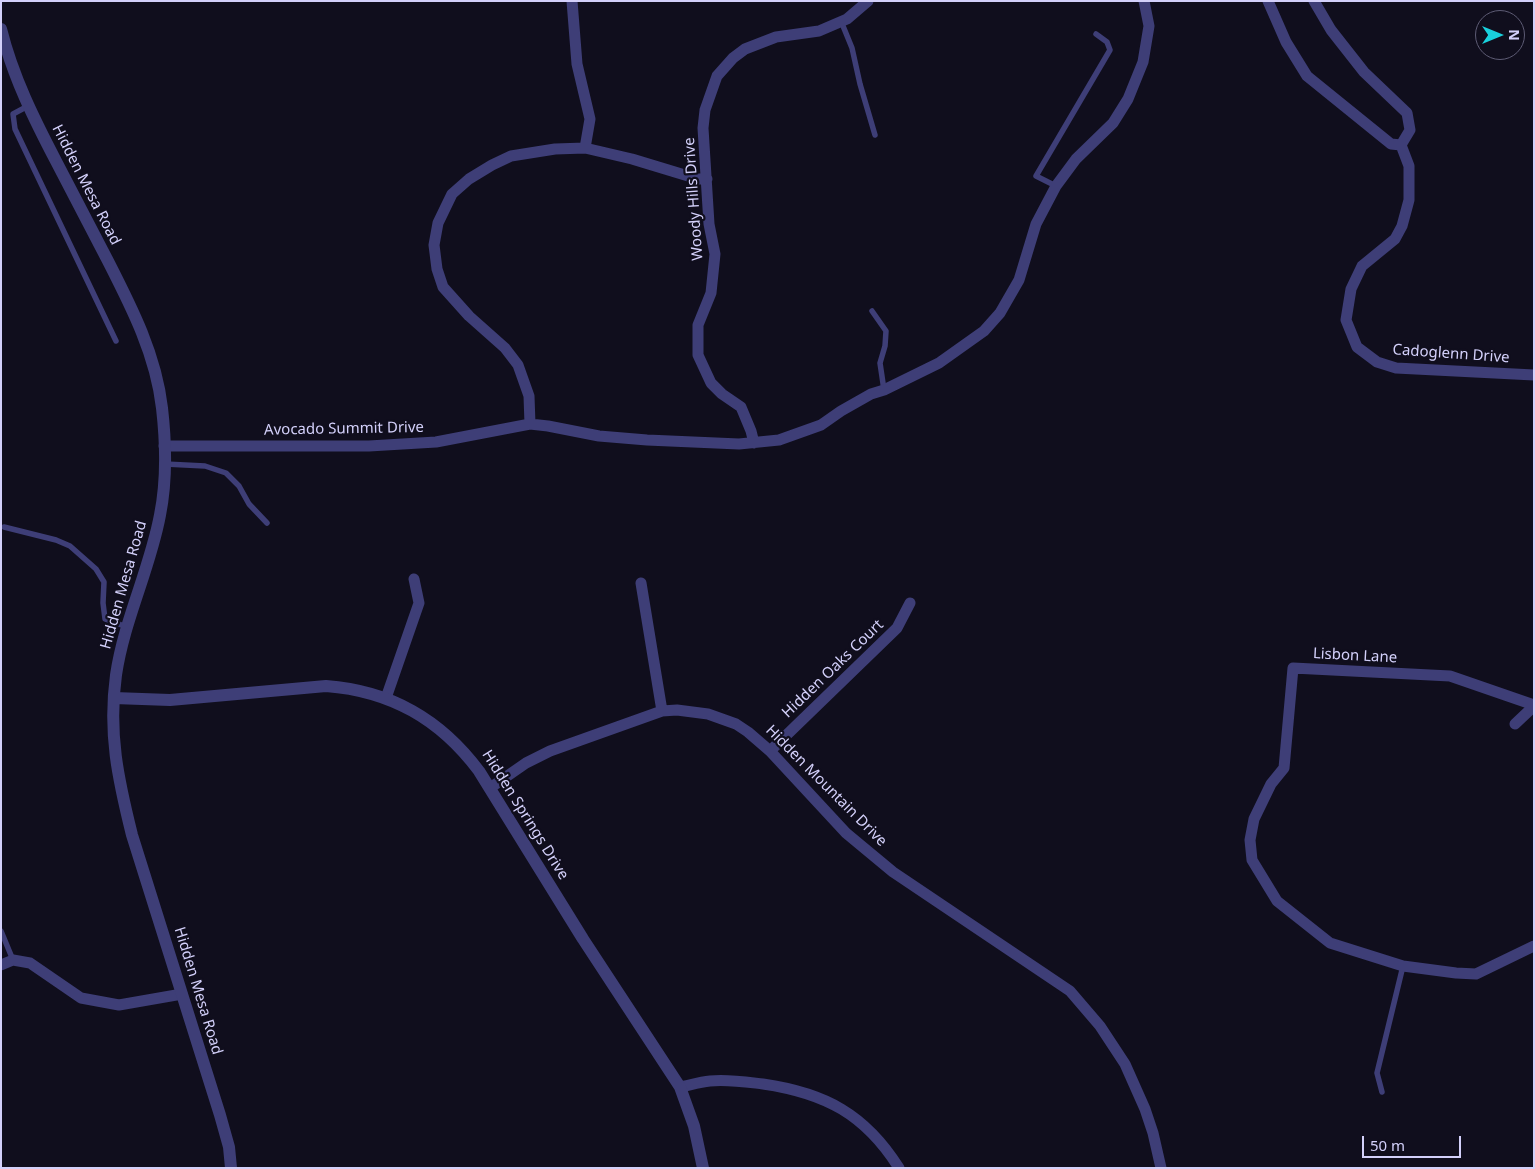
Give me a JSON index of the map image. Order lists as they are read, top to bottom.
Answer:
{
  "streets": {
    "street": [
      "Hidden Mesa Road",
      "Woody Hills Drive",
      "Cadoglenn Drive",
      "Avocado Summit Drive",
      "Lisbon Lane",
      "Hidden Oaks Court",
      "Hidden Mountain Drive",
      "Hidden Springs Drive"
    ]
  },
  "crossings": [
    ["Hidden Mesa Road", "Avocado Summit Drive"],
    ["Hidden Mesa Road", "Hidden Springs Drive"],
    ["Woody Hills Drive", "Avocado Summit Drive"],
    ["Hidden Oaks Court", "Hidden Mountain Drive"],
    ["Hidden Mountain Drive", "Hidden Springs Drive"]
  ],
  "scale_bar": "50 m",
  "north": "right"
}
